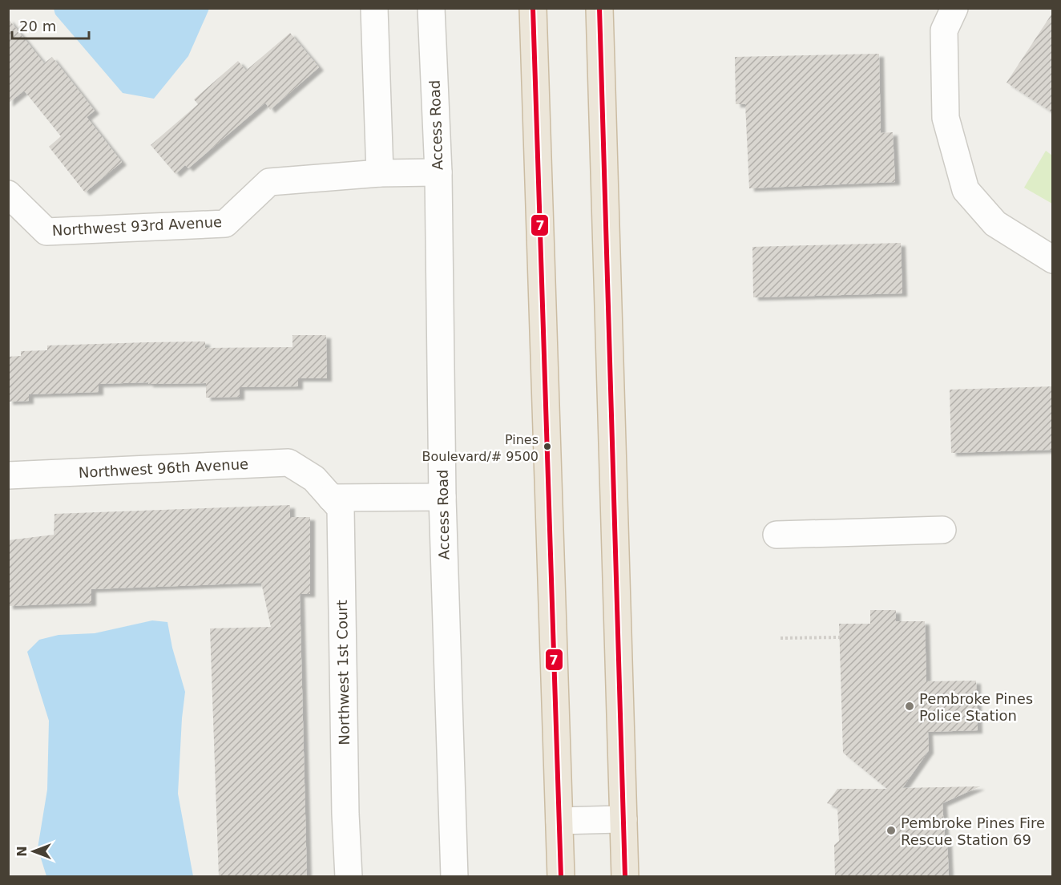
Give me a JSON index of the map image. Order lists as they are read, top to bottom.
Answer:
{
  "streets": {
    "street": [
      "Access Road",
      "Northwest 93rd Avenue",
      "Northwest 96th Avenue",
      "Northwest 1st Court"
    ]
  },
  "crossings": [
    ["Access Road", "Northwest 93rd Avenue"],
    ["Northwest 96th Avenue", "Northwest 1st Court"]
  ],
  "places": ["Pines Boulevard/# 9500", "Pembroke Pines Police Station", "Pembroke Pines Fire Rescue Station 69"],
  "lines": ["transit line 7"],
  "scale_bar": "20 m",
  "north": "left"
}
